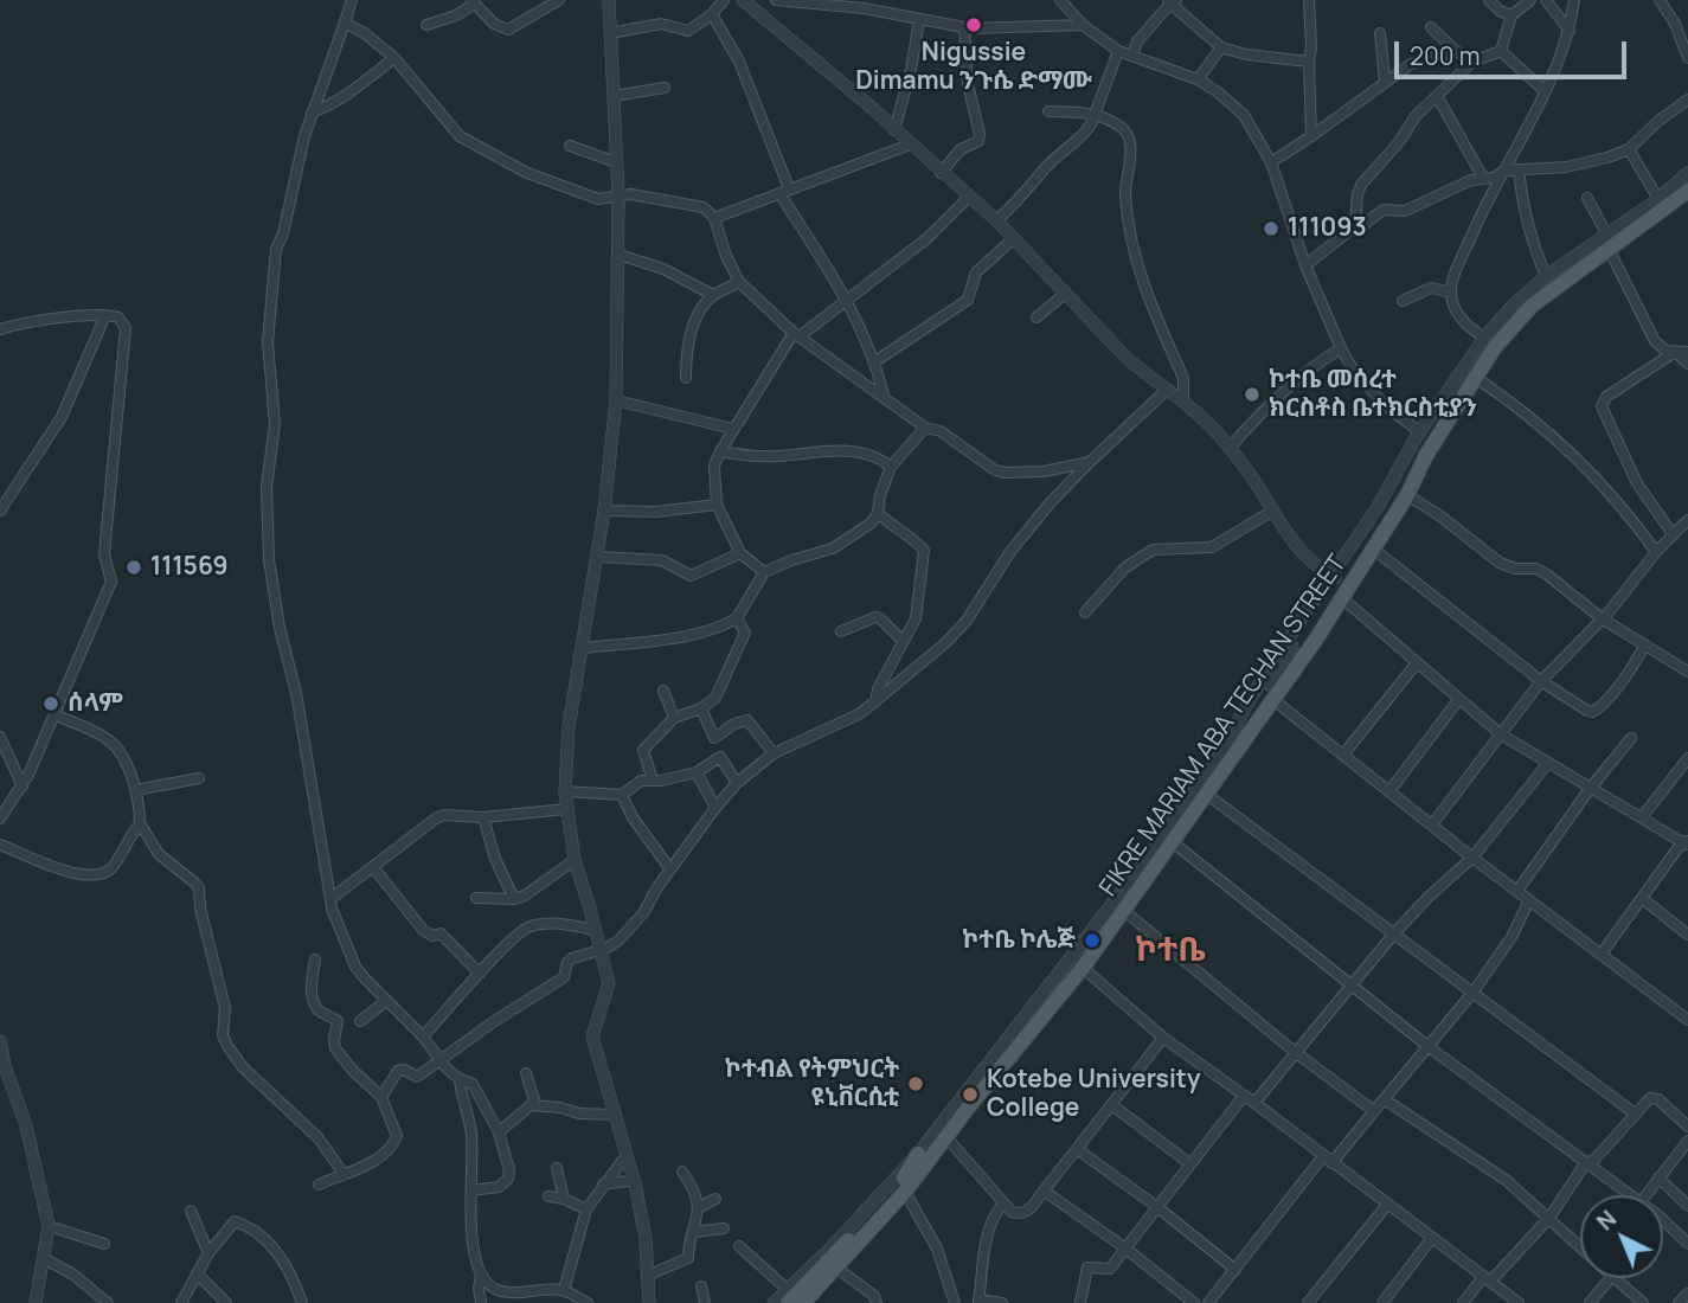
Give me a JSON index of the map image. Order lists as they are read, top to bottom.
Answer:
{
  "streets": {
    "main road": ["FIKRE MARIAM ABA TECHAN STREET"]
  },
  "districts": ["ኮተቤ"],
  "places": [
    "Nigussie Dimamu ንጉሴ ድማሙ",
    "111093",
    "ኮተቤ መሰረተ ክርስቶስ ቤተክርስቲያን",
    "111569",
    "ሰላም",
    "ኮተቤ ኮሌጅ",
    "ኮተብል የትምህርት ዩኒቨርሲቲ",
    "Kotebe University College"
  ],
  "scale_bar": "200 m",
  "north": "top left"
}
